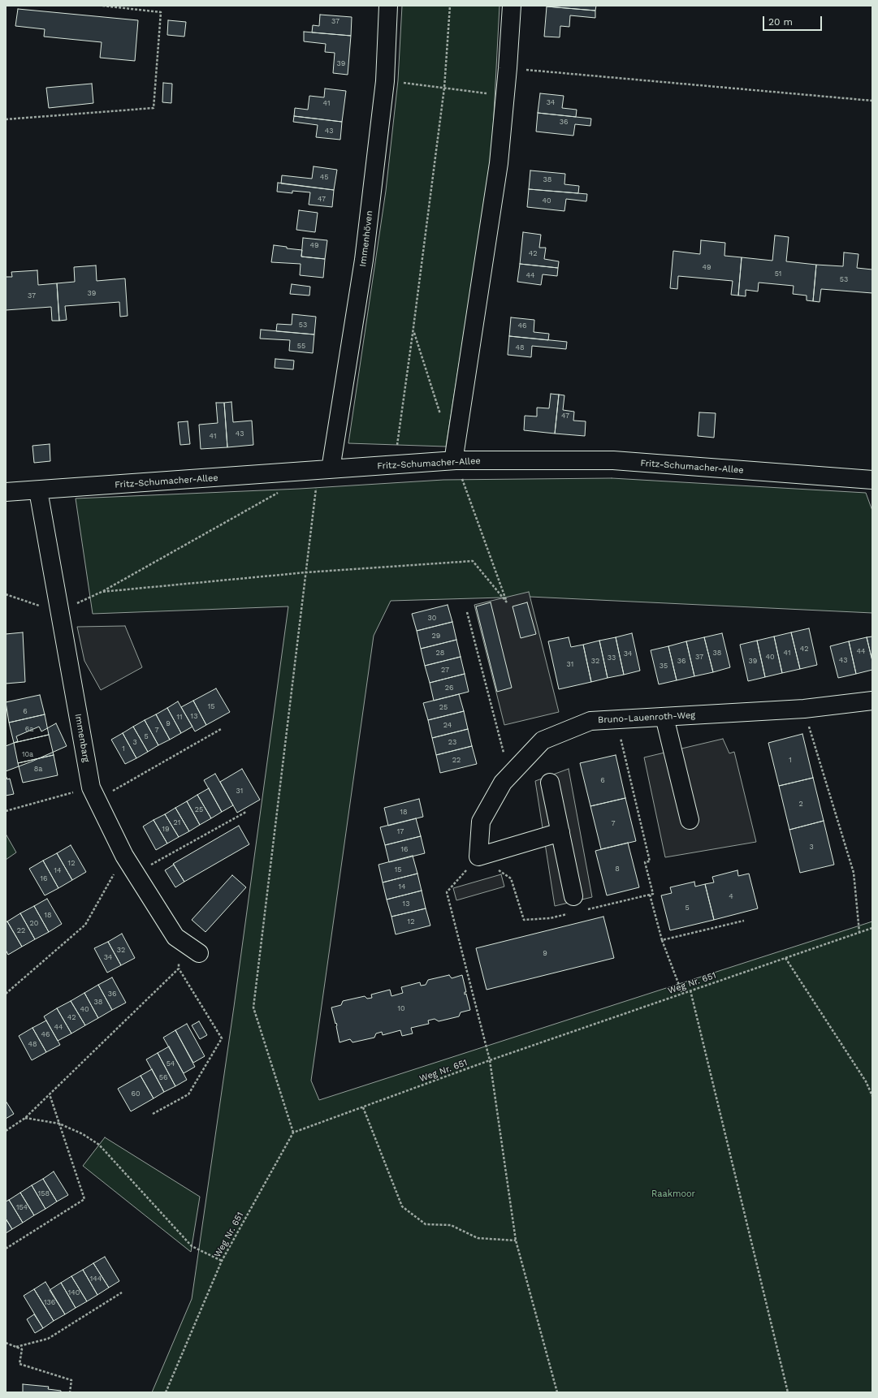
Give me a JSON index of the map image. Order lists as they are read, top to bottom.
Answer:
{
  "streets": {
    "street": [
      "Immenhöven",
      "Fritz-Schumacher-Allee",
      "Bruno-Lauenroth-Weg",
      "Immenbarg"
    ],
    "path": ["Weg Nr. 651"]
  },
  "crossings": [
    ["Immenhöven", "Fritz-Schumacher-Allee"],
    ["Fritz-Schumacher-Allee", "Immenbarg"]
  ],
  "parks": ["Raakmoor"],
  "house_numbers": [
    "37",
    "39",
    "34",
    "41",
    "36",
    "43",
    "45",
    "38",
    "47",
    "40",
    "49",
    "42",
    "49",
    "51",
    "44",
    "53",
    "39",
    "37",
    "53",
    "46",
    "55",
    "48",
    "47",
    "43",
    "41",
    "30",
    "29",
    "42",
    "44",
    "28",
    "38",
    "41",
    "34",
    "37",
    "40",
    "33",
    "43",
    "32",
    "36",
    "39",
    "31",
    "35",
    "27",
    "26",
    "15",
    "25",
    "6",
    "13",
    "11",
    "9",
    "24",
    "6a",
    "7",
    "5",
    "3",
    "23",
    "1",
    "10a",
    "22",
    "1",
    "8a",
    "6",
    "31",
    "2",
    "25",
    "18",
    "21",
    "7",
    "19",
    "17",
    "3",
    "16",
    "12",
    "8",
    "15",
    "14",
    "16",
    "14",
    "4",
    "13",
    "5",
    "18",
    "12",
    "20",
    "22",
    "32",
    "9",
    "34",
    "36",
    "38",
    "10",
    "40",
    "42",
    "44",
    "46",
    "48",
    "54",
    "56",
    "60",
    "158",
    "154",
    "144",
    "140",
    "136"
  ],
  "scale_bar": "20 m"
}
